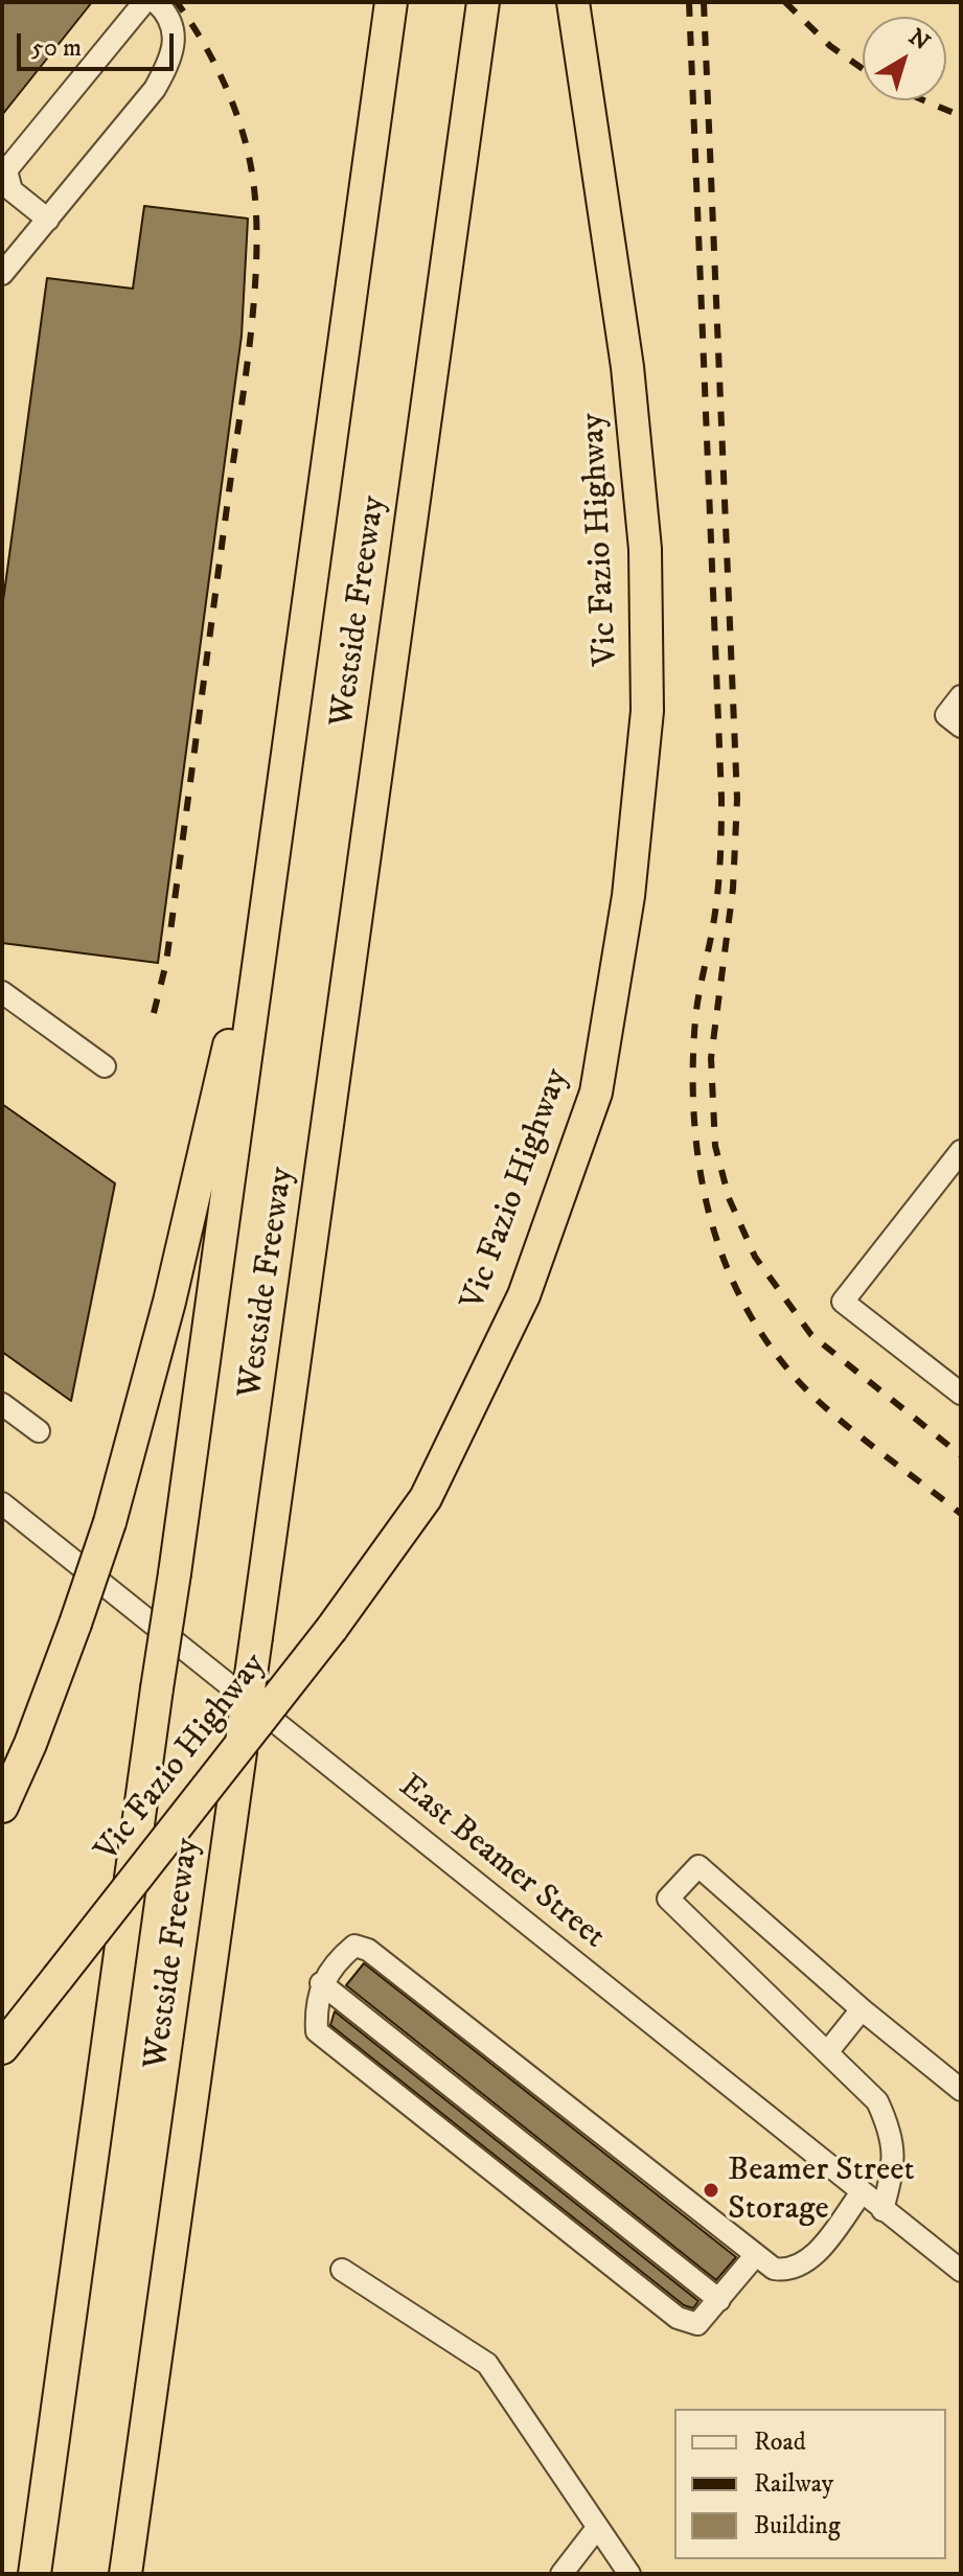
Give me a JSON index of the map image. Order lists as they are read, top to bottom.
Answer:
{
  "streets": {
    "highway": ["Vic Fazio Highway", "Westside Freeway"],
    "street": ["East Beamer Street"]
  },
  "places": ["Beamer Street Storage"],
  "legend": ["Road", "Railway", "Building"],
  "scale_bar": "50 m",
  "north": "top right"
}
